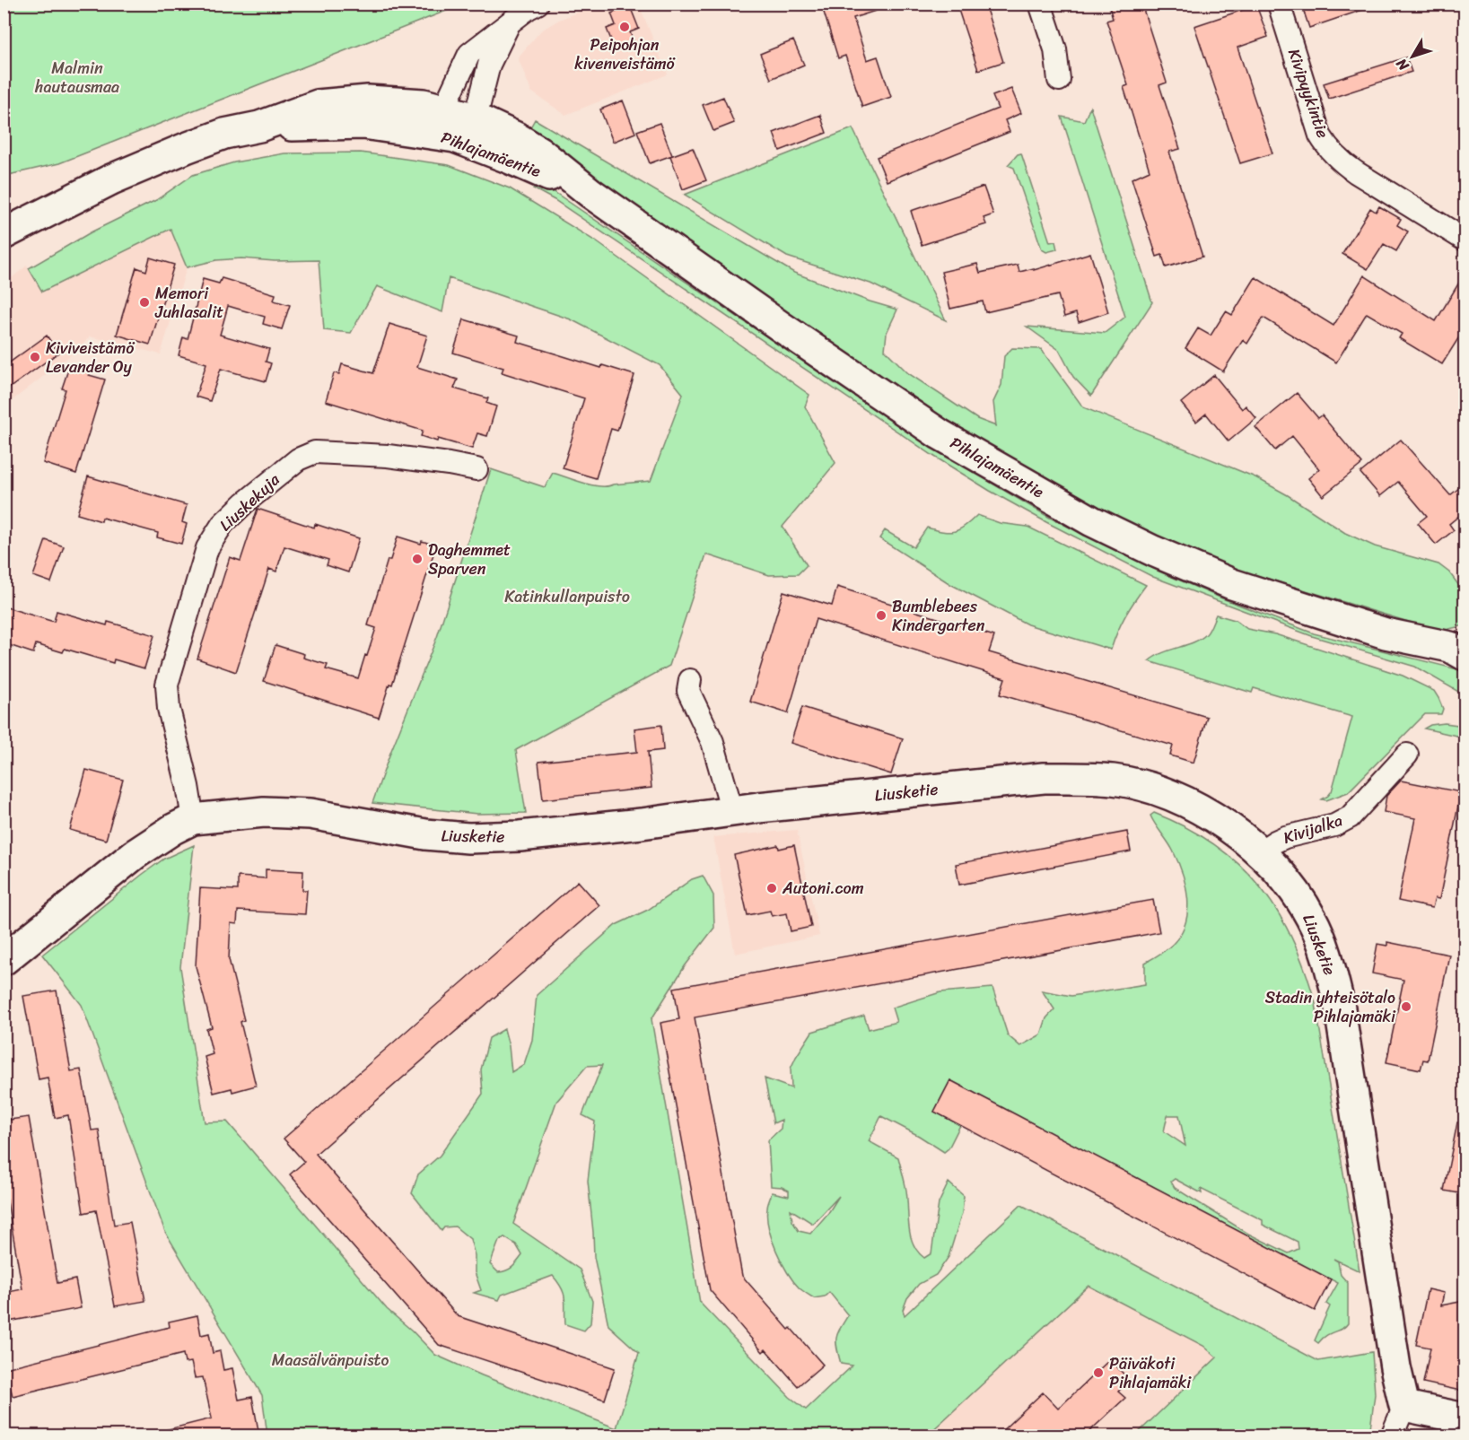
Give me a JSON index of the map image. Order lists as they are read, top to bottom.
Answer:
{
  "streets": {
    "street": [
      "Kivipyykintie",
      "Pihlajamäentie",
      "Liuskekuja",
      "Liusketie",
      "Kivijalka"
    ]
  },
  "crossings": [
    ["Liuskekuja", "Liusketie"],
    ["Liusketie", "Kivijalka"]
  ],
  "parks": ["Malmin hautausmaa", "Katinkullanpuisto", "Maasälvänpuisto"],
  "places": [
    "Peipohjan kivenveistämö",
    "Memori Juhlasalit",
    "Kiviveistämö Levander Oy",
    "Daghemmet Sparven",
    "Bumblebees Kindergarten",
    "Autoni.com",
    "Stadin yhteisötalo Pihlajamäki",
    "Päiväkoti Pihlajamäki"
  ],
  "north": "bottom left"
}
